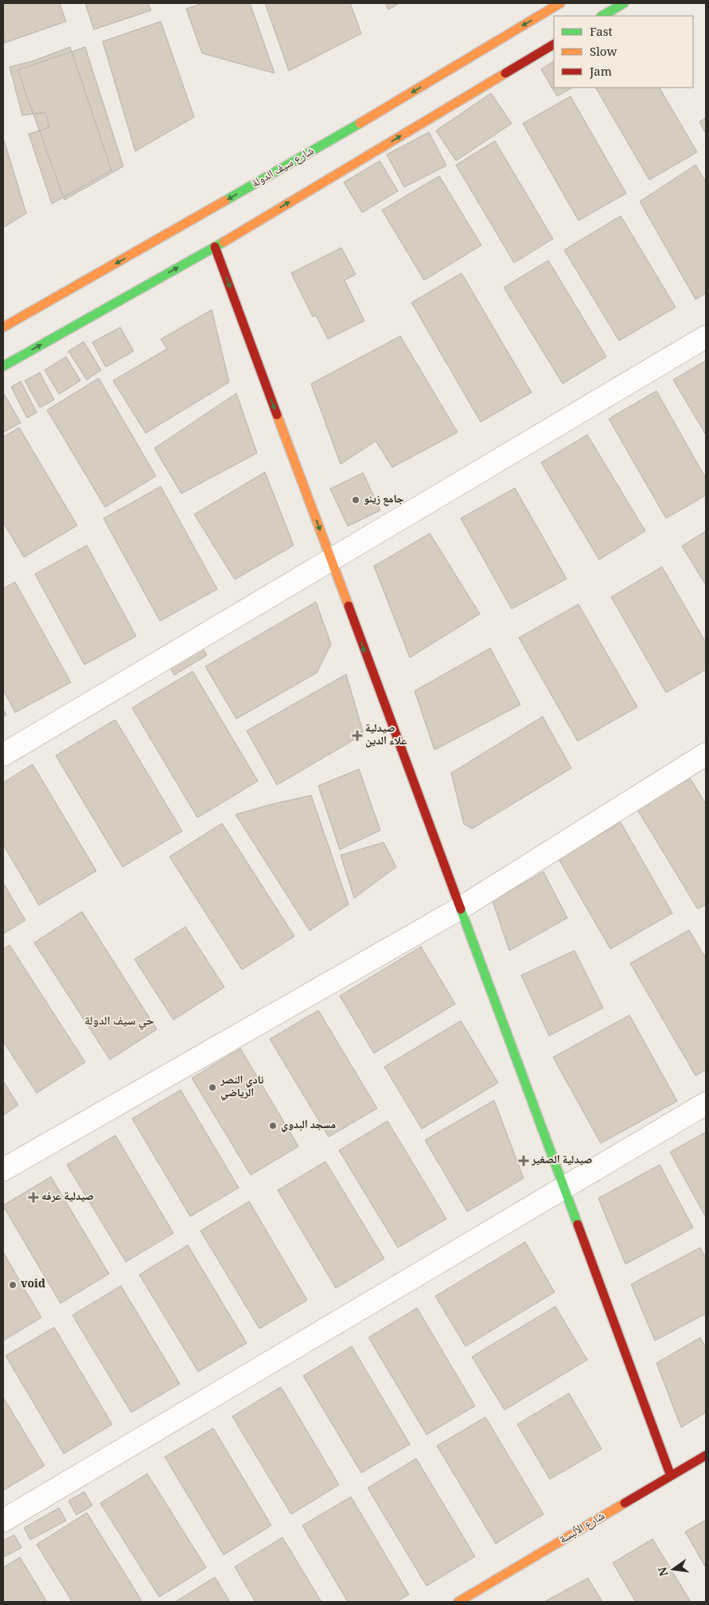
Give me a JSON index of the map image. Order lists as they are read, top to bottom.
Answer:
{
  "streets": {
    "main road": ["شارع سيف الدولة", "شارع الألبسة"]
  },
  "districts": ["حي سيف الدولة"],
  "places": {
    "other": [
      "جامع زينو",
      "نادي النصر الرياضي",
      "مسجد البدوي",
      "void"
    ],
    "health": ["صيدلية علاء الدين", "صيدلية الصغير", "صيدلية عرفه"]
  },
  "legend": ["Fast", "Slow", "Jam"],
  "north": "left"
}
